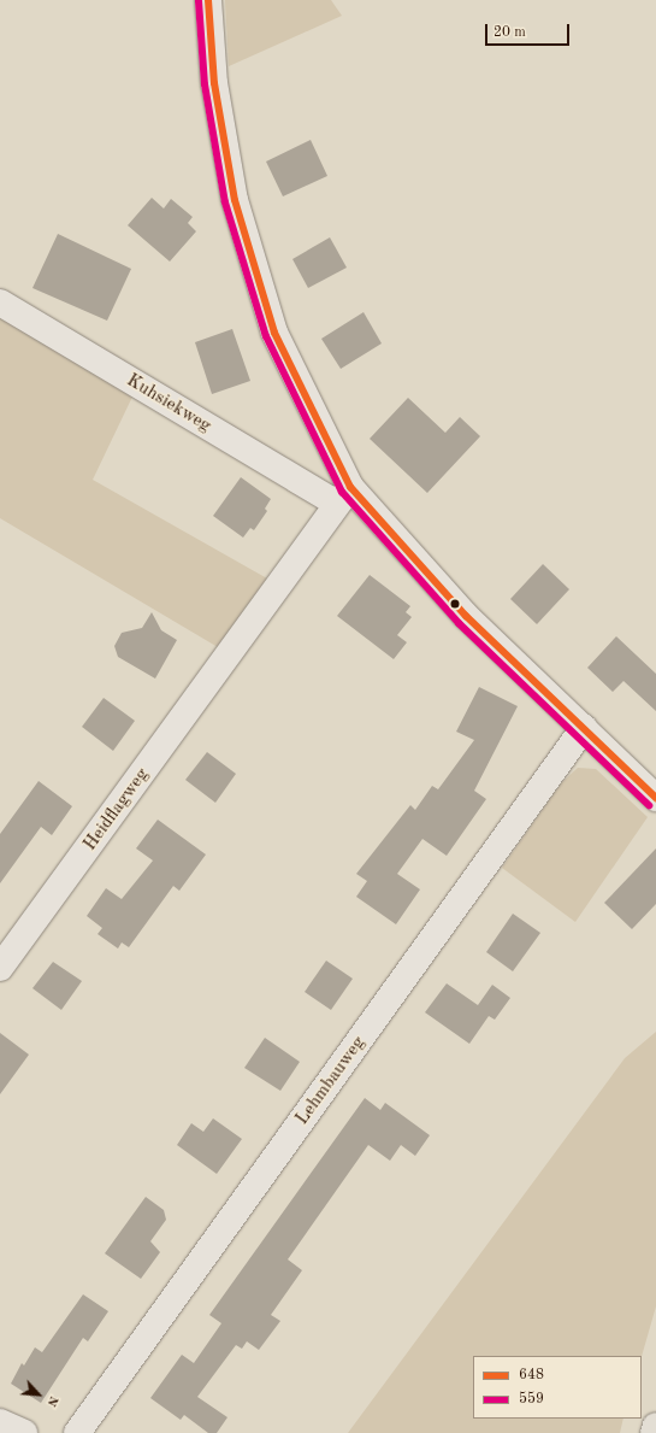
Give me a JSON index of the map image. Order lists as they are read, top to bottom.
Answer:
{
  "streets": {
    "street": ["Kuhsiekweg", "Heidflagweg", "Lehmbauweg"]
  },
  "crossings": [
    ["Kuhsiekweg", "Heidflagweg"]
  ],
  "lines": ["transit line 648", "transit line 559"],
  "legend": ["648", "559"],
  "scale_bar": "20 m",
  "north": "bottom right"
}
